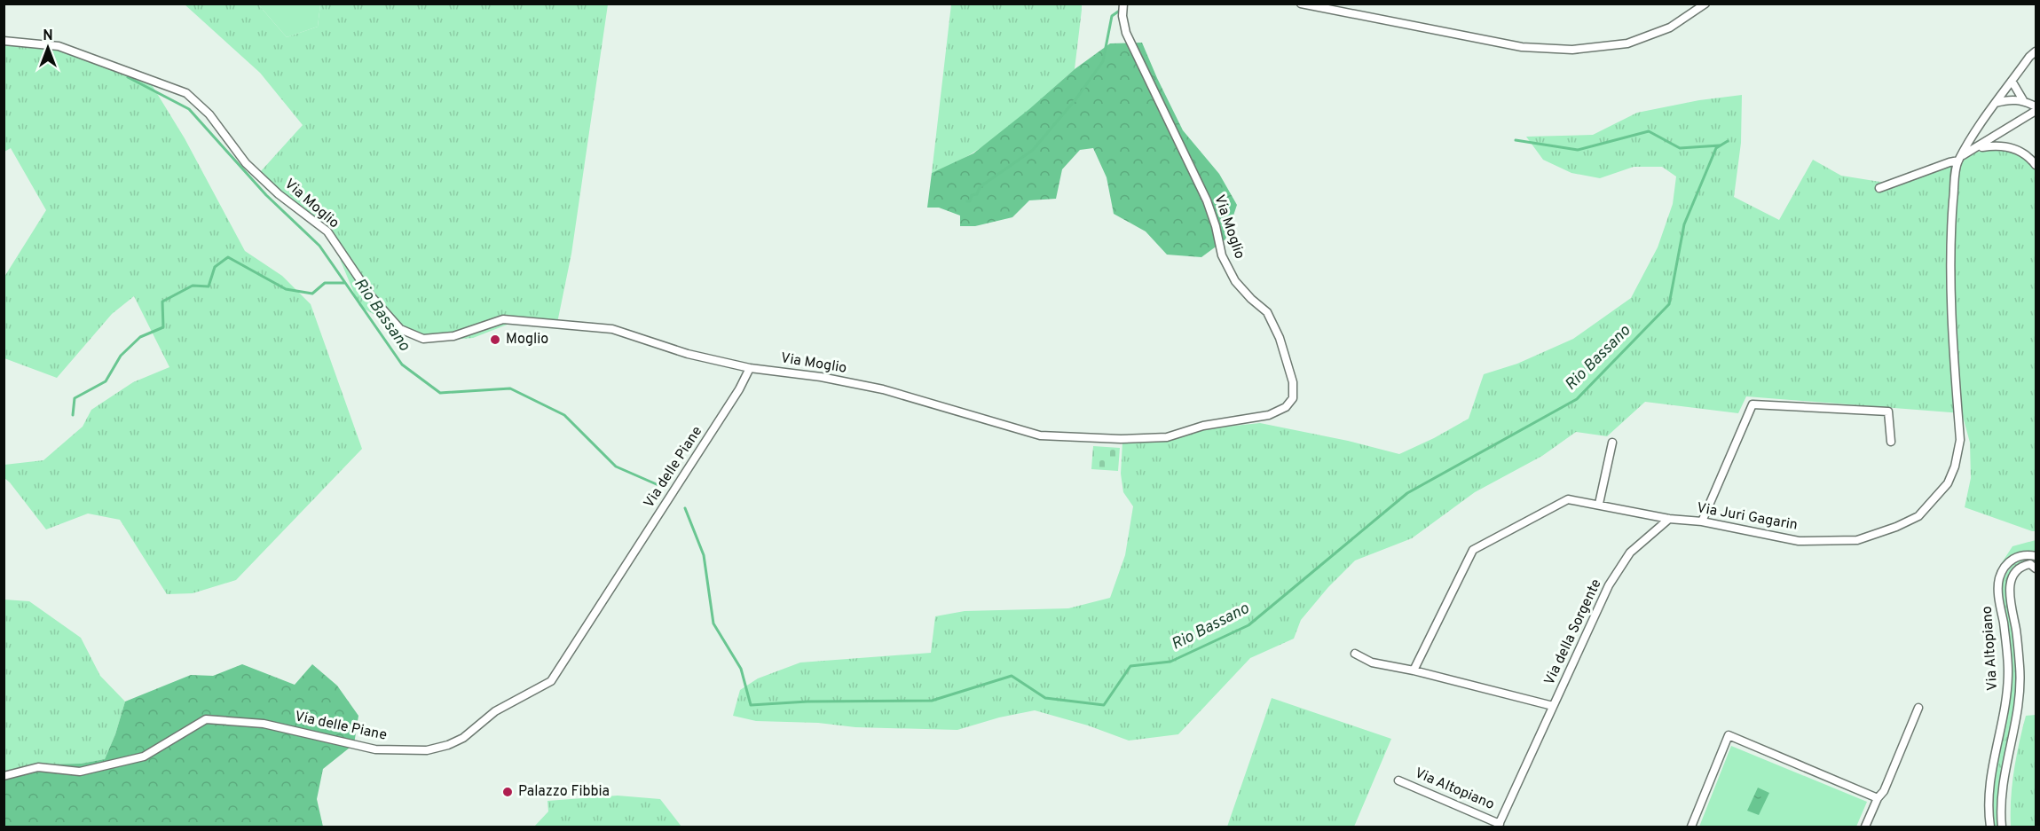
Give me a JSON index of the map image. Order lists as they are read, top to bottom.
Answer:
{
  "streets": {
    "street": [
      "Via Moglio",
      "Via delle Piane",
      "Via Juri Gagarin",
      "Via della Sorgente",
      "Via Altopiano"
    ]
  },
  "crossings": [
    ["Via Moglio", "Via delle Piane"],
    ["Via Juri Gagarin", "Via della Sorgente"],
    ["Via della Sorgente", "Via Altopiano"]
  ],
  "water": ["Rio Bassano"],
  "places": ["Moglio", "Palazzo Fibbia"],
  "north": "top"
}
